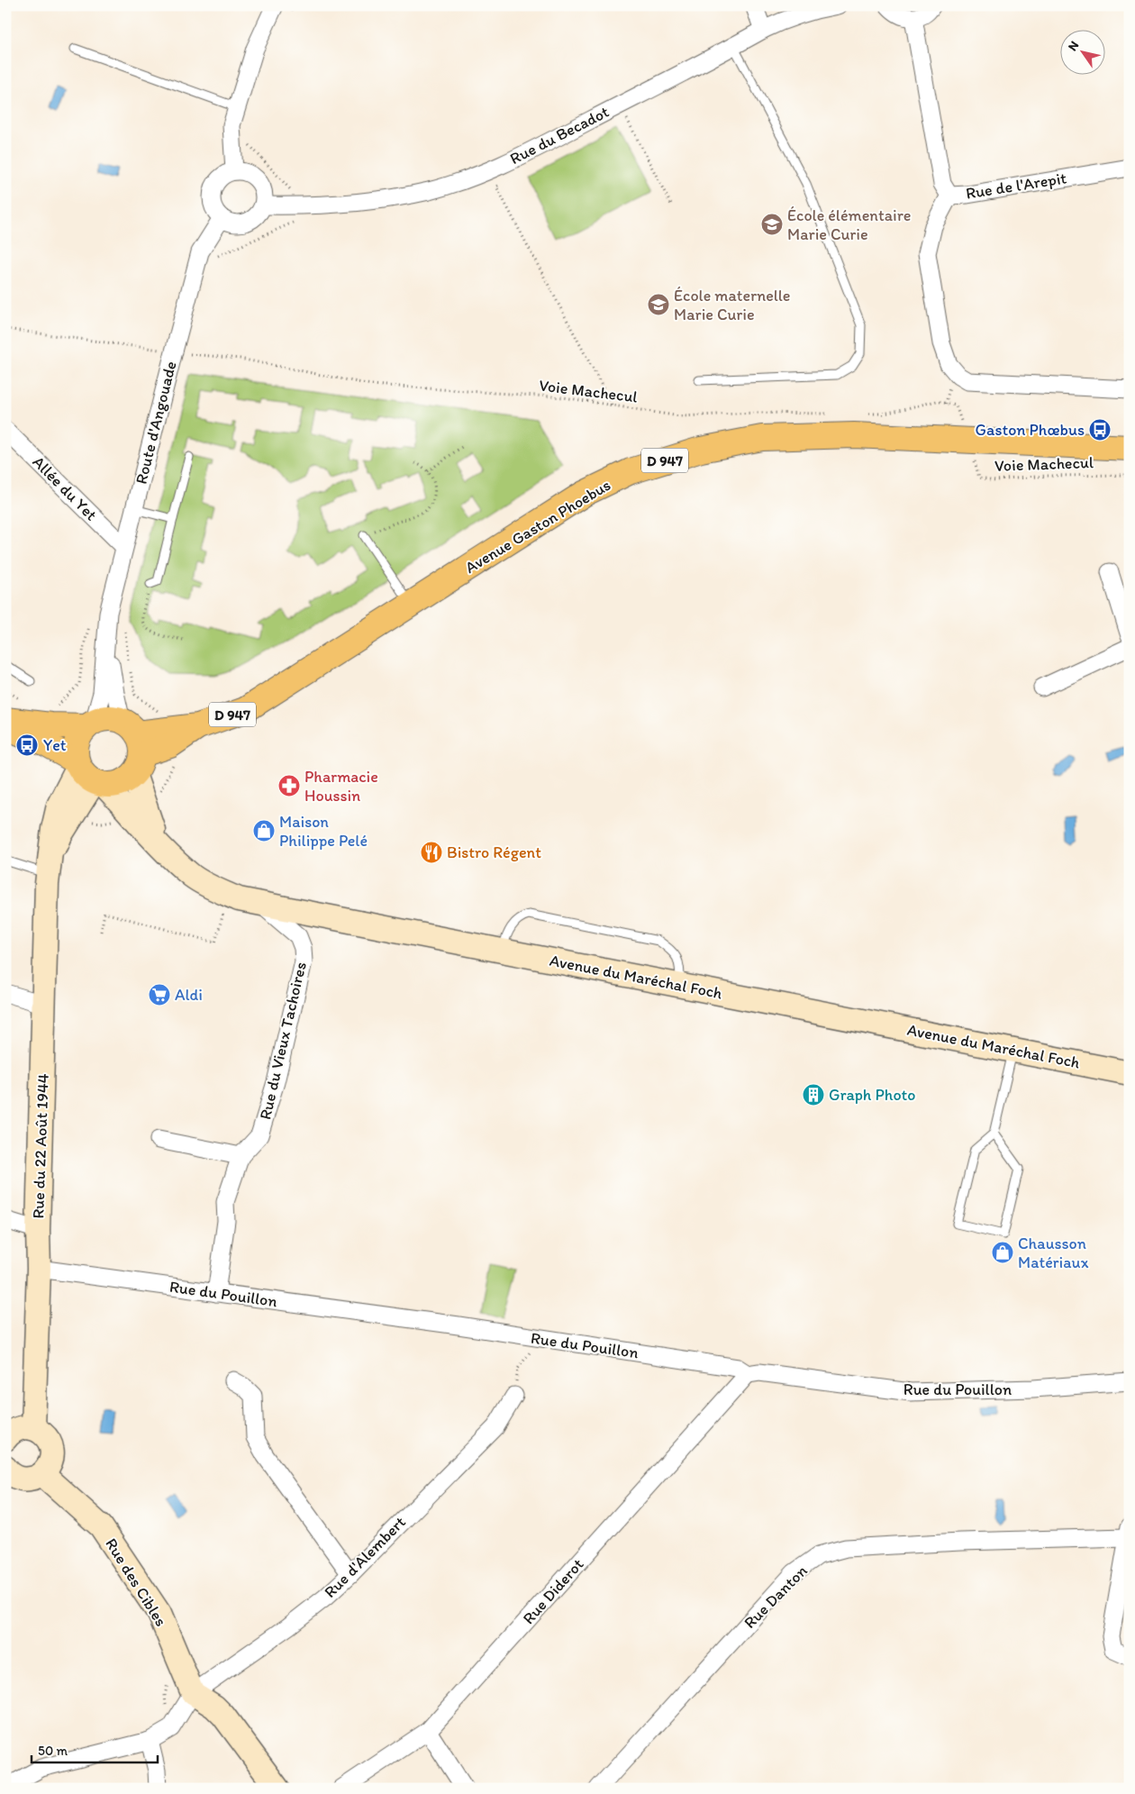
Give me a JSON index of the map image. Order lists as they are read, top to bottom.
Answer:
{
  "streets": {
    "main road": ["D 947", "Avenue Gaston Phoebus"],
    "street": [
      "Rue du Becadot",
      "Rue de l'Arepit",
      "Route d'Angouade",
      "Allée du Yet",
      "Avenue du Maréchal Foch",
      "Rue du Vieux Tachoires",
      "Rue du 22 Août 1944",
      "Rue du Pouillon",
      "Rue d'Alembert",
      "Rue des Cibles",
      "Rue Diderot",
      "Rue Danton"
    ],
    "path": ["Voie Machecul"]
  },
  "crossings": [
    ["Rue du Becadot", "Route d'Angouade"],
    ["Route d'Angouade", "Allée du Yet"],
    ["Route d'Angouade", "Avenue Gaston Phoebus"],
    ["Route d'Angouade", "Avenue du Maréchal Foch"],
    ["Route d'Angouade", "Rue du 22 Août 1944"],
    ["Avenue Gaston Phoebus", "Avenue du Maréchal Foch"],
    ["Avenue Gaston Phoebus", "Rue du 22 Août 1944"],
    ["Avenue du Maréchal Foch", "Rue du Vieux Tachoires"],
    ["Avenue du Maréchal Foch", "Rue du 22 Août 1944"],
    ["Rue du Vieux Tachoires", "Rue du Pouillon"],
    ["Rue du 22 Août 1944", "Rue du Pouillon"],
    ["Rue du Pouillon", "Rue Diderot"],
    ["Rue d'Alembert", "Rue des Cibles"]
  ],
  "places": {
    "school or university": ["École élémentaire Marie Curie", "École maternelle Marie Curie"],
    "bus stop": ["Gaston Phœbus", "Yet"],
    "pharmacy": ["Pharmacie Houssin"],
    "shop": ["Maison Philippe Pelé", "Chausson Matériaux"],
    "restaurant": ["Bistro Régent"],
    "supermarket": ["Aldi"],
    "building": ["Graph Photo"]
  },
  "scale_bar": "50 m",
  "north": "top left"
}
